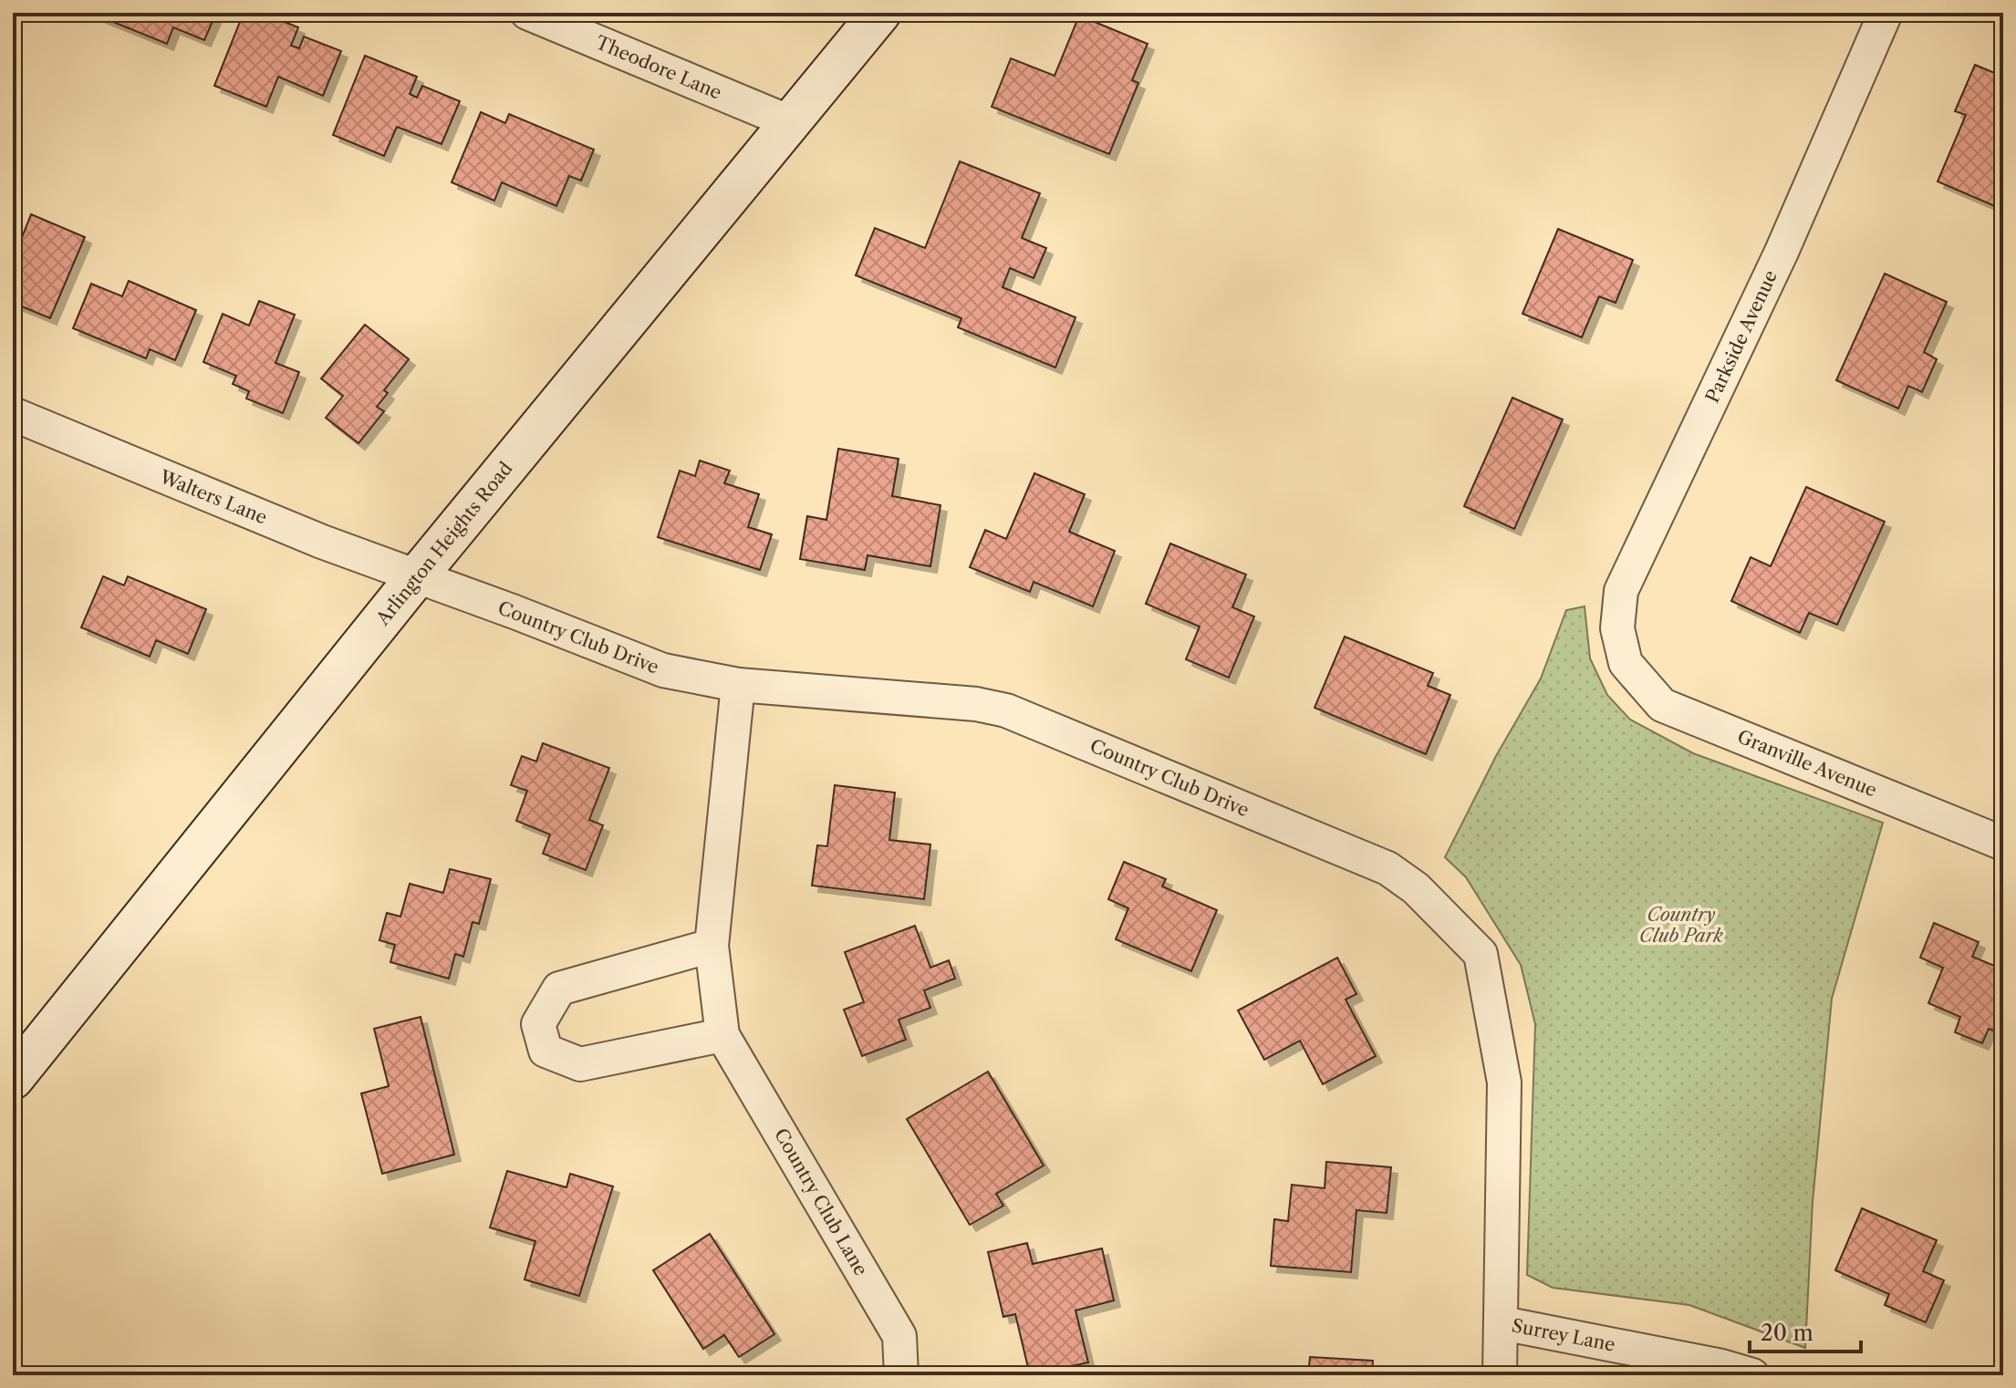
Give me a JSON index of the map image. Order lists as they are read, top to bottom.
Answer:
{
  "streets": {
    "street": [
      "Theodore Lane",
      "Parkside Avenue",
      "Walters Lane",
      "Arlington Heights Road",
      "Country Club Drive",
      "Granville Avenue",
      "Country Club Lane",
      "Surrey Lane"
    ]
  },
  "crossings": [
    ["Theodore Lane", "Arlington Heights Road"],
    ["Parkside Avenue", "Granville Avenue"],
    ["Walters Lane", "Arlington Heights Road"],
    ["Walters Lane", "Country Club Drive"],
    ["Arlington Heights Road", "Country Club Drive"],
    ["Country Club Drive", "Country Club Lane"],
    ["Country Club Drive", "Surrey Lane"]
  ],
  "parks": ["Country Club Park"],
  "scale_bar": "20 m"
}
